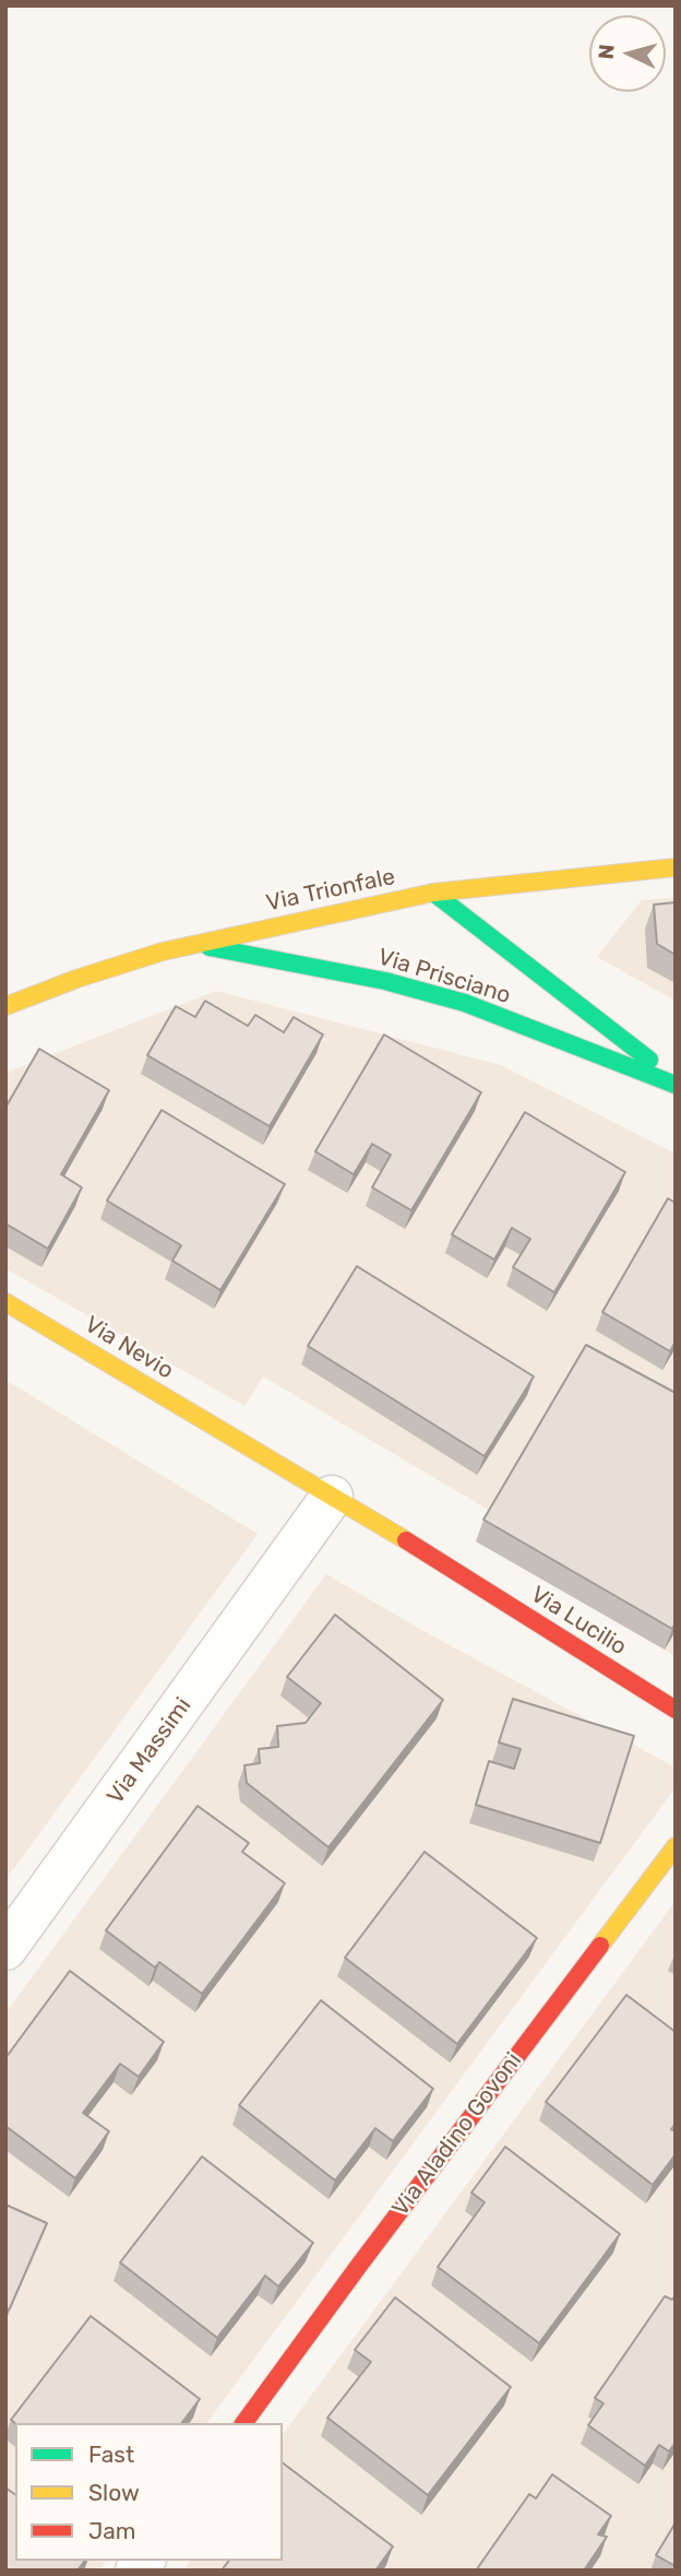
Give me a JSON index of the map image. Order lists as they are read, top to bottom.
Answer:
{
  "streets": {
    "street": [
      "Via Trionfale",
      "Via Prisciano",
      "Via Nevio",
      "Via Lucilio",
      "Via Massimi",
      "Via Aladino Govoni"
    ]
  },
  "crossings": [
    ["Via Trionfale", "Via Prisciano"],
    ["Via Nevio", "Via Lucilio"],
    ["Via Nevio", "Via Massimi"],
    ["Via Lucilio", "Via Massimi"]
  ],
  "legend": ["Fast", "Slow", "Jam"],
  "north": "left"
}
